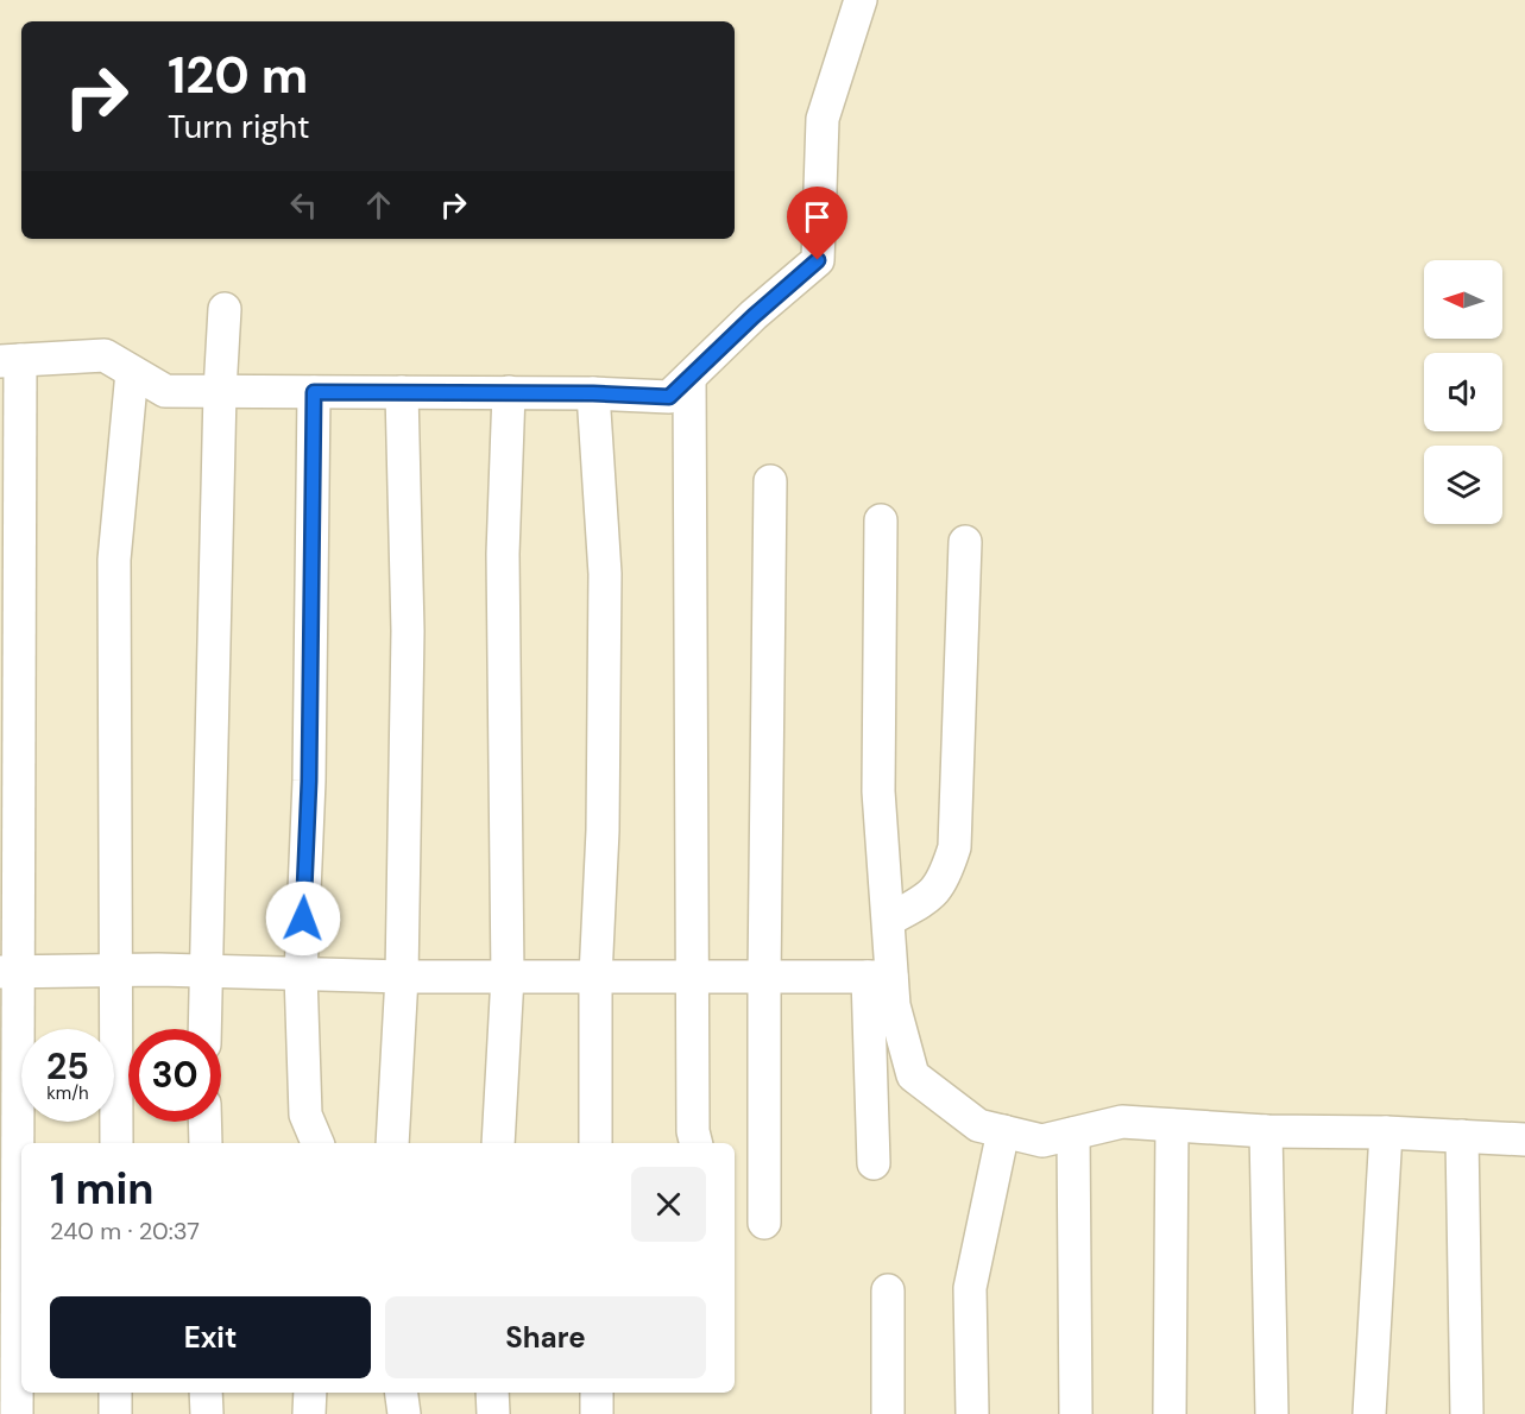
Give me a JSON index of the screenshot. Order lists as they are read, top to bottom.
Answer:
{
  "north": "left",
  "page": {
    "turn": ["120 m", "Turn right"],
    "speed": "25 km/h",
    "limit": "30",
    "heading": ["1 min", "240 m · 20:37"],
    "buttons": ["Exit", "Share"]
  }
}
